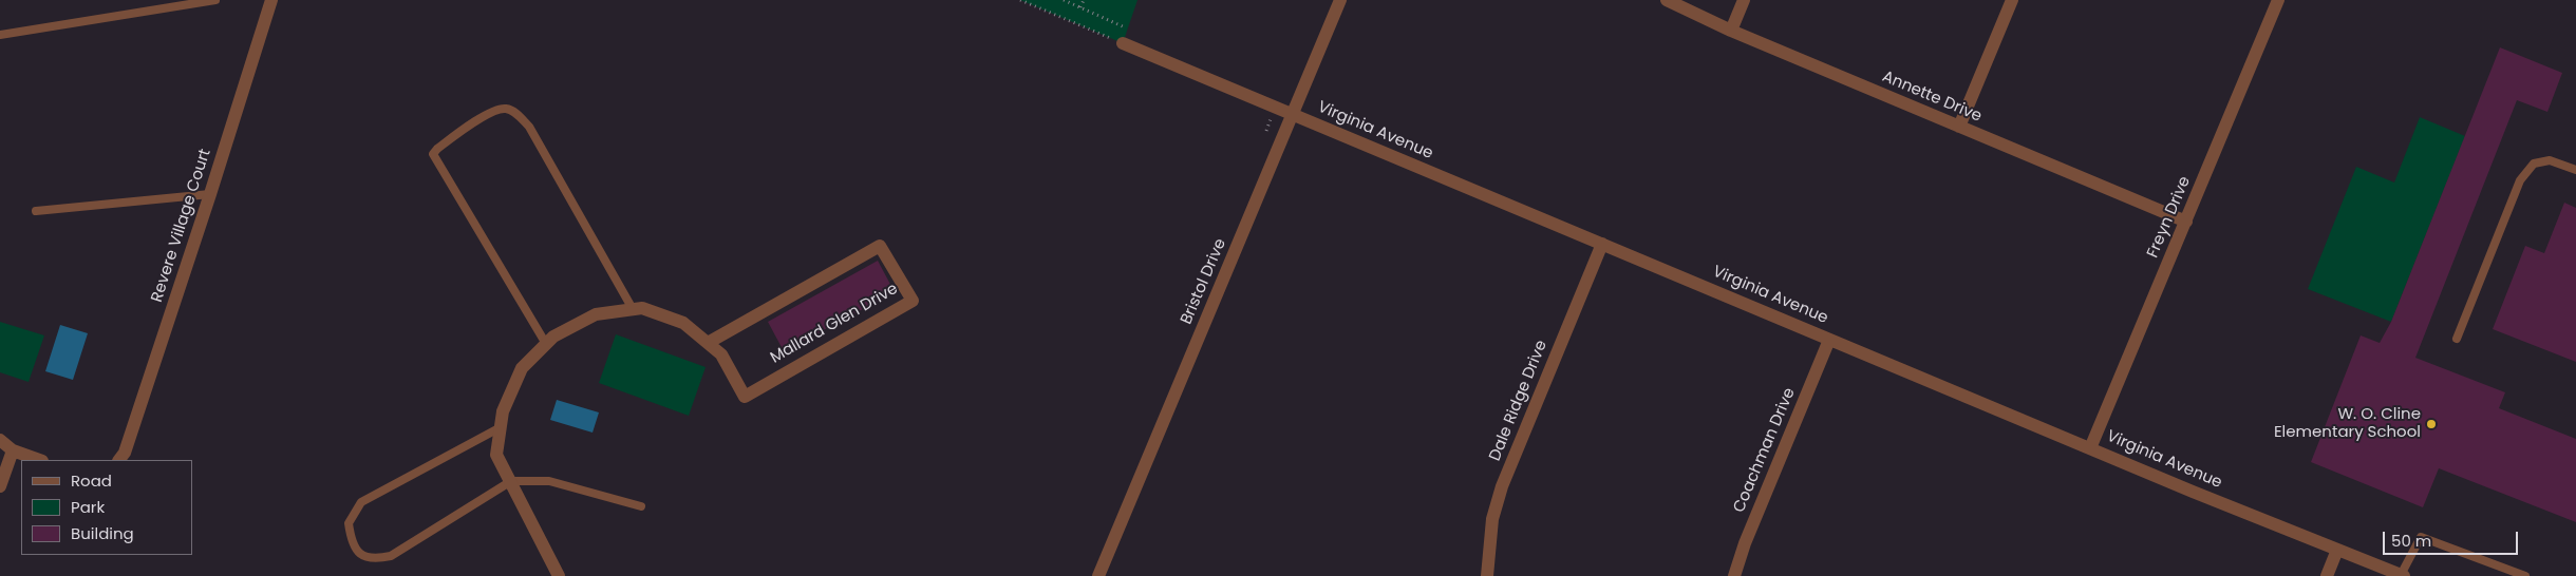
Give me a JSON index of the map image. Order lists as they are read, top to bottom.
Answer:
{
  "streets": {
    "street": [
      "Annette Drive",
      "Virginia Avenue",
      "Freyn Drive",
      "Revere Village Court",
      "Bristol Drive",
      "Mallard Glen Drive",
      "Dale Ridge Drive",
      "Coachman Drive"
    ]
  },
  "crossings": [
    ["Annette Drive", "Freyn Drive"],
    ["Virginia Avenue", "Freyn Drive"],
    ["Virginia Avenue", "Bristol Drive"],
    ["Virginia Avenue", "Dale Ridge Drive"],
    ["Virginia Avenue", "Coachman Drive"]
  ],
  "places": ["W. O. Cline Elementary School"],
  "legend": ["Road", "Park", "Building"],
  "scale_bar": "50 m"
}
